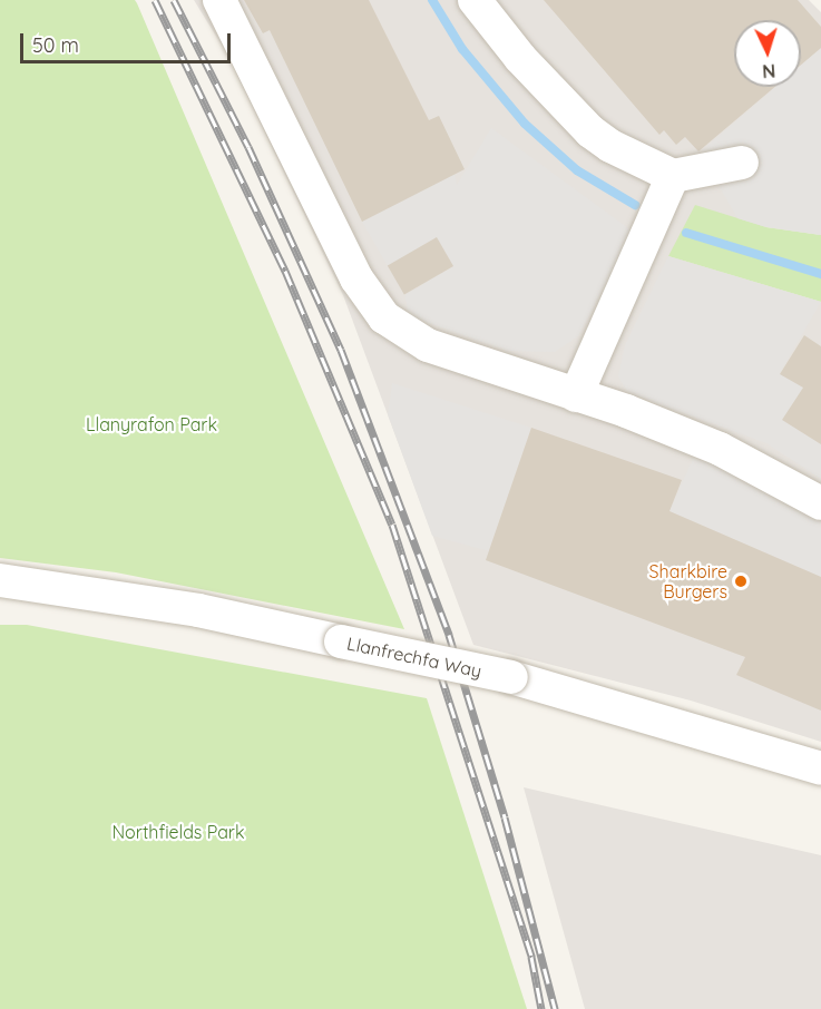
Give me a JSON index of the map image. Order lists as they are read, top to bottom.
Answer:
{
  "streets": {
    "street": ["Llanfrechfa Way"]
  },
  "parks": ["Llanyrafon Park", "Northfields Park"],
  "places": ["Sharkbire Burgers"],
  "scale_bar": "50 m",
  "north": "bottom"
}
